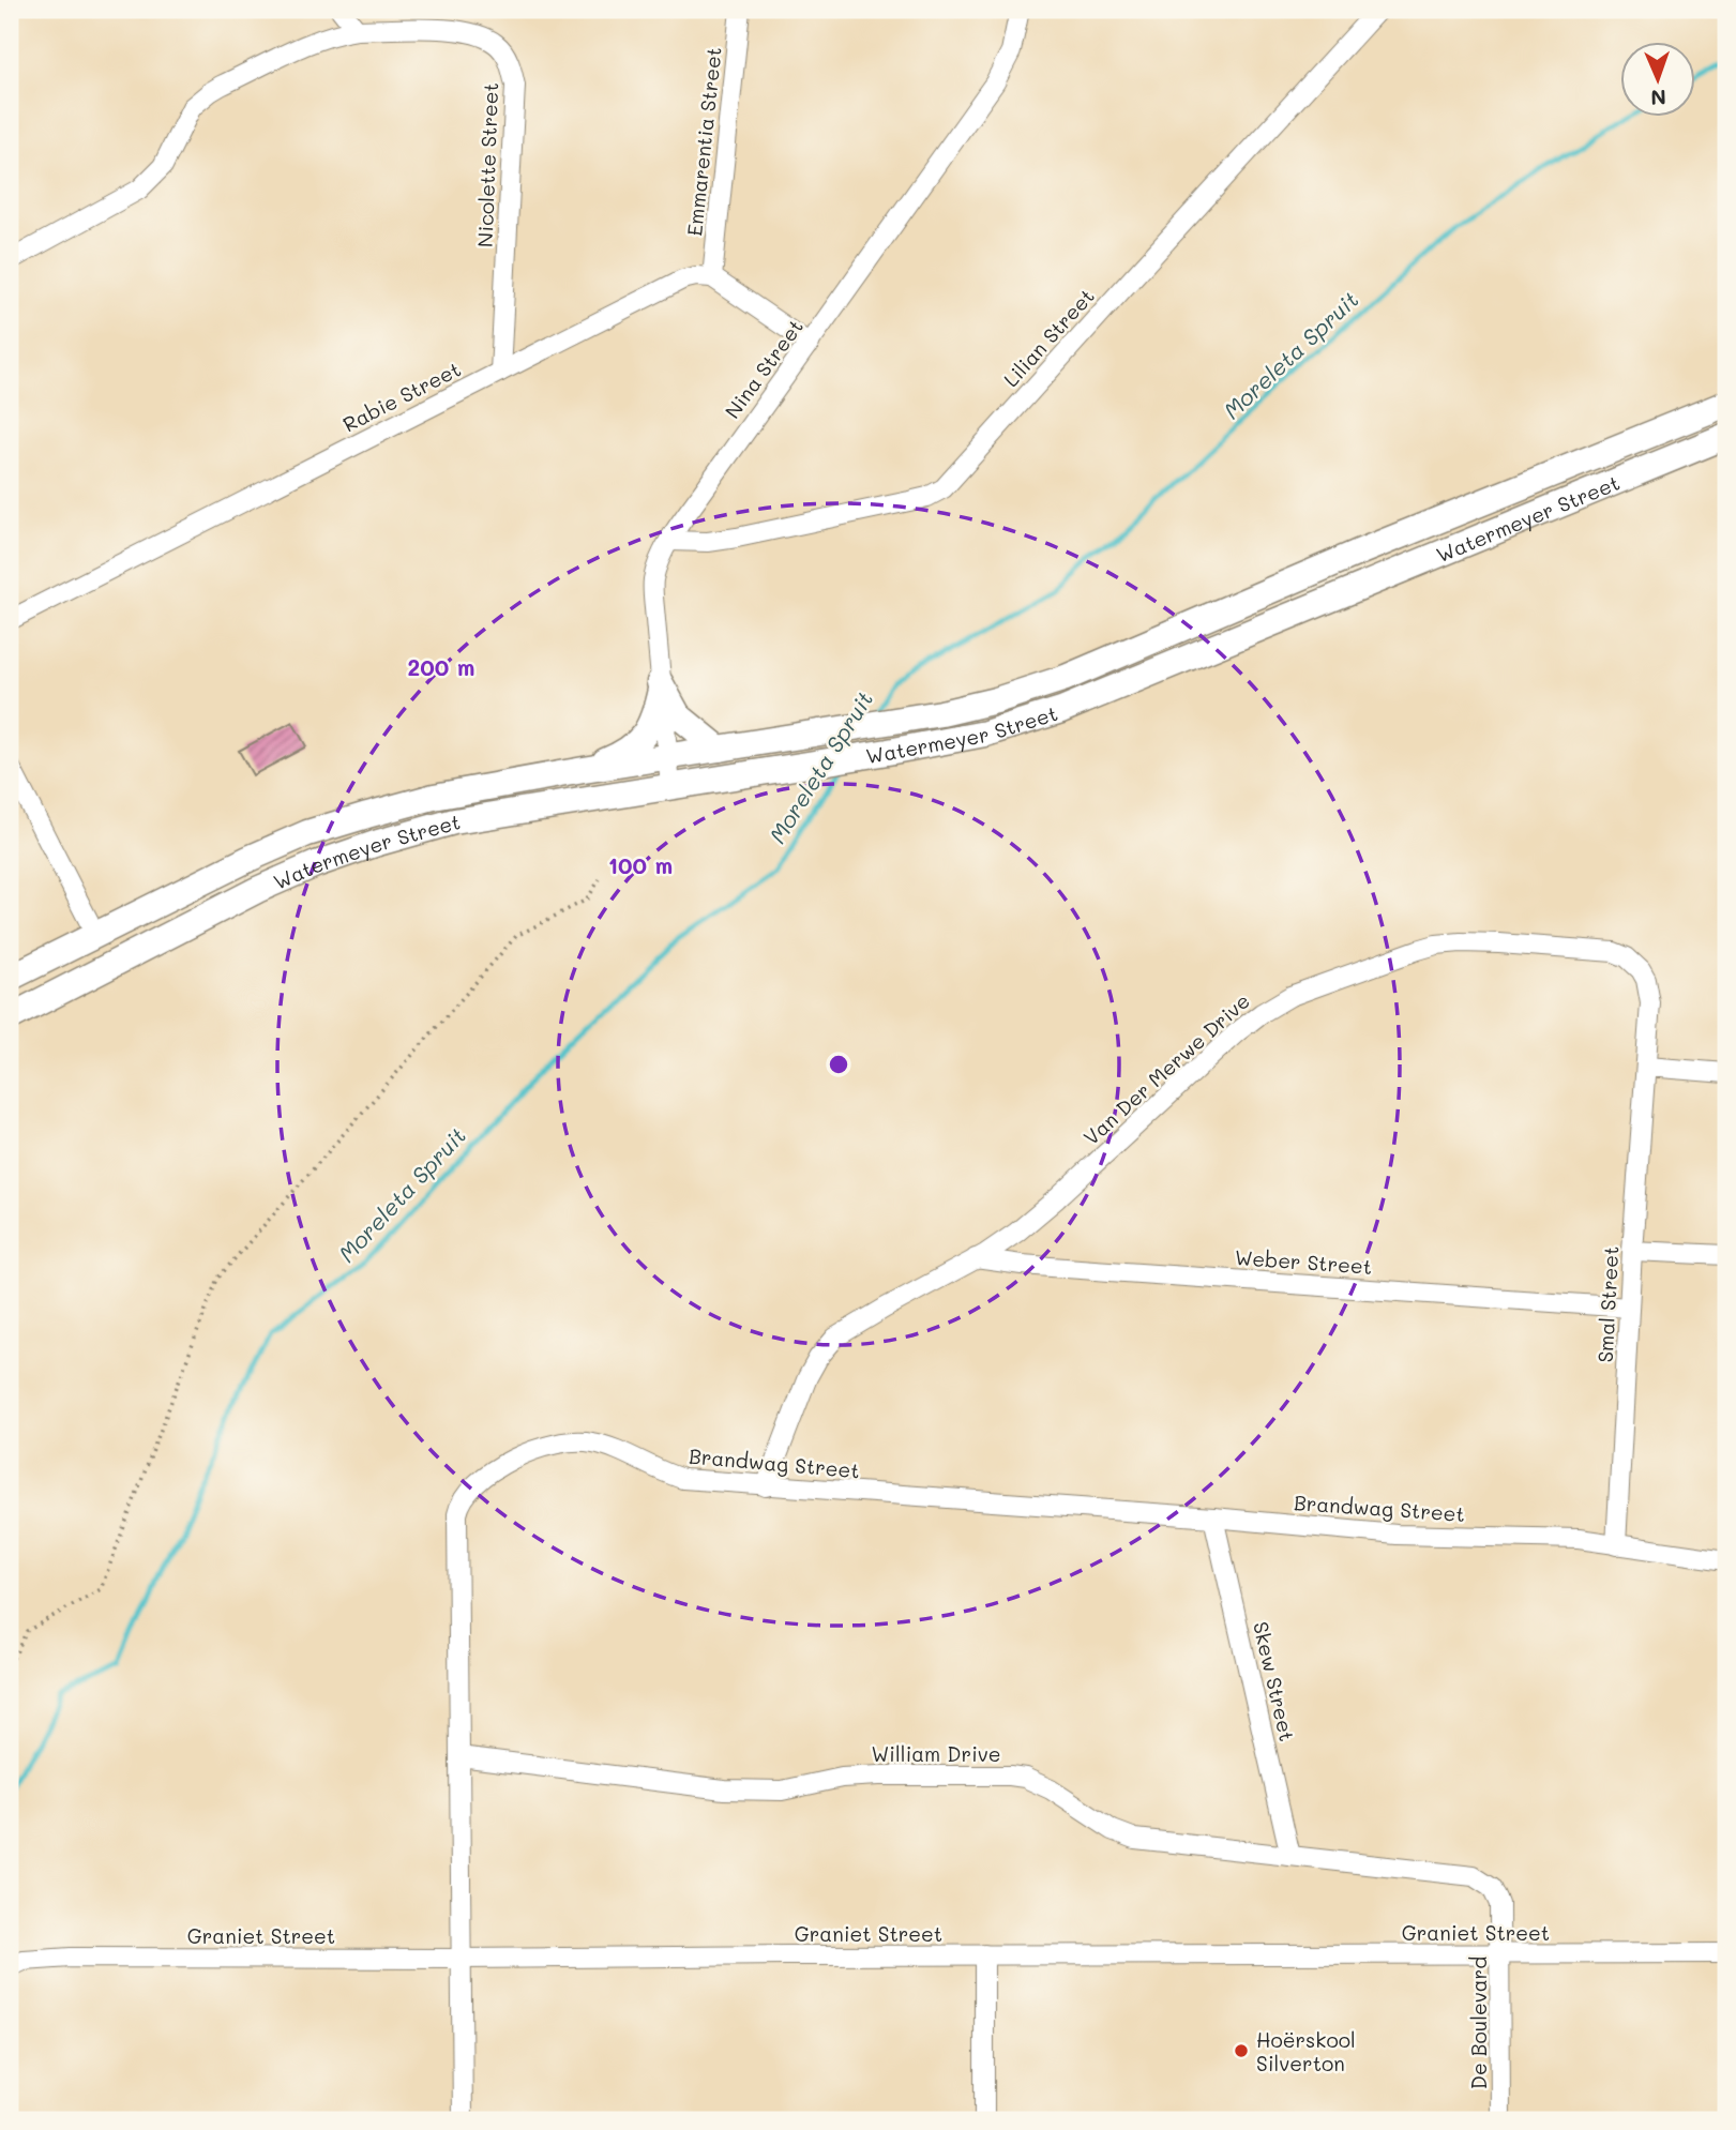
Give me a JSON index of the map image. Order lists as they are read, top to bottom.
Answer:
{
  "streets": {
    "main road": ["Watermeyer Street"],
    "street": [
      "Emmarentia Street",
      "Nicolette Street",
      "Lilian Street",
      "Nina Street",
      "Rabie Street",
      "Van Der Merwe Drive",
      "Weber Street",
      "Smal Street",
      "Brandwag Street",
      "Skew Street",
      "William Drive",
      "Graniet Street",
      "De Boulevard"
    ]
  },
  "crossings": [
    ["Emmarentia Street", "Rabie Street"],
    ["Nicolette Street", "Rabie Street"],
    ["Lilian Street", "Nina Street"],
    ["Nina Street", "Watermeyer Street"],
    ["Van Der Merwe Drive", "Weber Street"],
    ["Van Der Merwe Drive", "Smal Street"],
    ["Van Der Merwe Drive", "Brandwag Street"],
    ["Weber Street", "Smal Street"],
    ["Smal Street", "Brandwag Street"],
    ["Brandwag Street", "Skew Street"],
    ["Brandwag Street", "William Drive"],
    ["Brandwag Street", "Graniet Street"],
    ["Skew Street", "William Drive"],
    ["William Drive", "De Boulevard"],
    ["Graniet Street", "De Boulevard"]
  ],
  "water": ["Moreleta Spruit"],
  "places": ["Hoërskool Silverton"],
  "north": "bottom",
  "rings": ["200 m", "100 m"]
}
